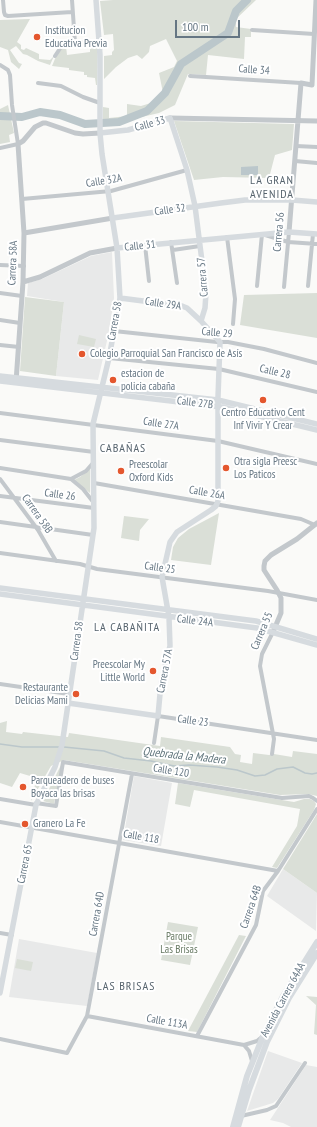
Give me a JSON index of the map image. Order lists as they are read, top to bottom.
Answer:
{
  "streets": {
    "main road": [
      "Calle 33",
      "Calle 32",
      "Calle 31",
      "Carrera 57",
      "Calle 29A",
      "Carrera 58",
      "Calle 27B",
      "Calle 24A",
      "Carrera 57A",
      "Calle 23",
      "Carrera 65",
      "Avenida Carrera 64AA"
    ],
    "street": [
      "Calle 34",
      "Calle 32A",
      "Carrera 56",
      "Carrera 58A",
      "Calle 29",
      "Calle 28",
      "Calle 27A",
      "Calle 26A",
      "Calle 26",
      "Carrera 58B",
      "Calle 25",
      "Carrera 55",
      "Calle 120",
      "Calle 118",
      "Carrera 64B",
      "Carrera 64D",
      "Calle 113A"
    ]
  },
  "crossings": [
    ["Calle 34", "Carrera 56"],
    ["Calle 33", "Carrera 56"],
    ["Calle 33", "Carrera 58A"],
    ["Calle 33", "Carrera 57"],
    ["Calle 33", "Carrera 58"],
    ["Calle 32A", "Carrera 58A"],
    ["Calle 32A", "Carrera 57"],
    ["Calle 32A", "Carrera 58"],
    ["Calle 32", "Carrera 56"],
    ["Calle 32", "Carrera 58A"],
    ["Calle 32", "Carrera 57"],
    ["Calle 32", "Carrera 58"],
    ["Carrera 56", "Calle 31"],
    ["Calle 31", "Carrera 58A"],
    ["Calle 31", "Carrera 57"],
    ["Calle 31", "Carrera 58"],
    ["Carrera 58A", "Calle 27B"],
    ["Carrera 57", "Calle 29A"],
    ["Calle 29A", "Carrera 58"],
    ["Carrera 58", "Calle 29"],
    ["Carrera 58", "Calle 28"],
    ["Carrera 58", "Calle 27B"],
    ["Carrera 58", "Calle 27A"],
    ["Carrera 58", "Calle 26A"],
    ["Carrera 58", "Calle 26"],
    ["Carrera 58", "Calle 25"],
    ["Carrera 58", "Calle 24A"],
    ["Carrera 58", "Calle 23"],
    ["Carrera 58", "Carrera 65"],
    ["Calle 26A", "Carrera 55"],
    ["Calle 26A", "Carrera 57A"],
    ["Calle 26", "Carrera 58B"],
    ["Carrera 58B", "Calle 25"],
    ["Calle 25", "Carrera 55"],
    ["Calle 25", "Carrera 57A"],
    ["Calle 24A", "Carrera 55"],
    ["Calle 24A", "Carrera 57A"],
    ["Carrera 55", "Calle 23"],
    ["Carrera 57A", "Calle 23"],
    ["Calle 120", "Carrera 65"],
    ["Calle 120", "Carrera 64D"],
    ["Calle 118", "Carrera 65"],
    ["Calle 118", "Carrera 64B"],
    ["Calle 118", "Carrera 64D"],
    ["Carrera 64B", "Calle 113A"],
    ["Carrera 64D", "Calle 113A"]
  ],
  "districts": [
    "LA GRAN AVENIDA",
    "CABAÑAS",
    "LA CABAÑITA",
    "LAS BRISAS"
  ],
  "water": ["Quebrada la Madera"],
  "parks": ["Parque Las Brisas"],
  "places": [
    "Institucion Educativa Previa",
    "Colegio Parroquial San Francisco de Asís",
    "estacion de policia cabaña",
    "Centro Educativo Cent Inf Vivir Y Crear",
    "Otra sigla Preesc Los Paticos",
    "Preescolar Oxford Kids",
    "Preescolar My Little World",
    "Restaurante Delicias Mami",
    "Parqueadero de buses Boyaca las brisas",
    "Granero La Fe"
  ],
  "scale_bar": "100 m"
}
